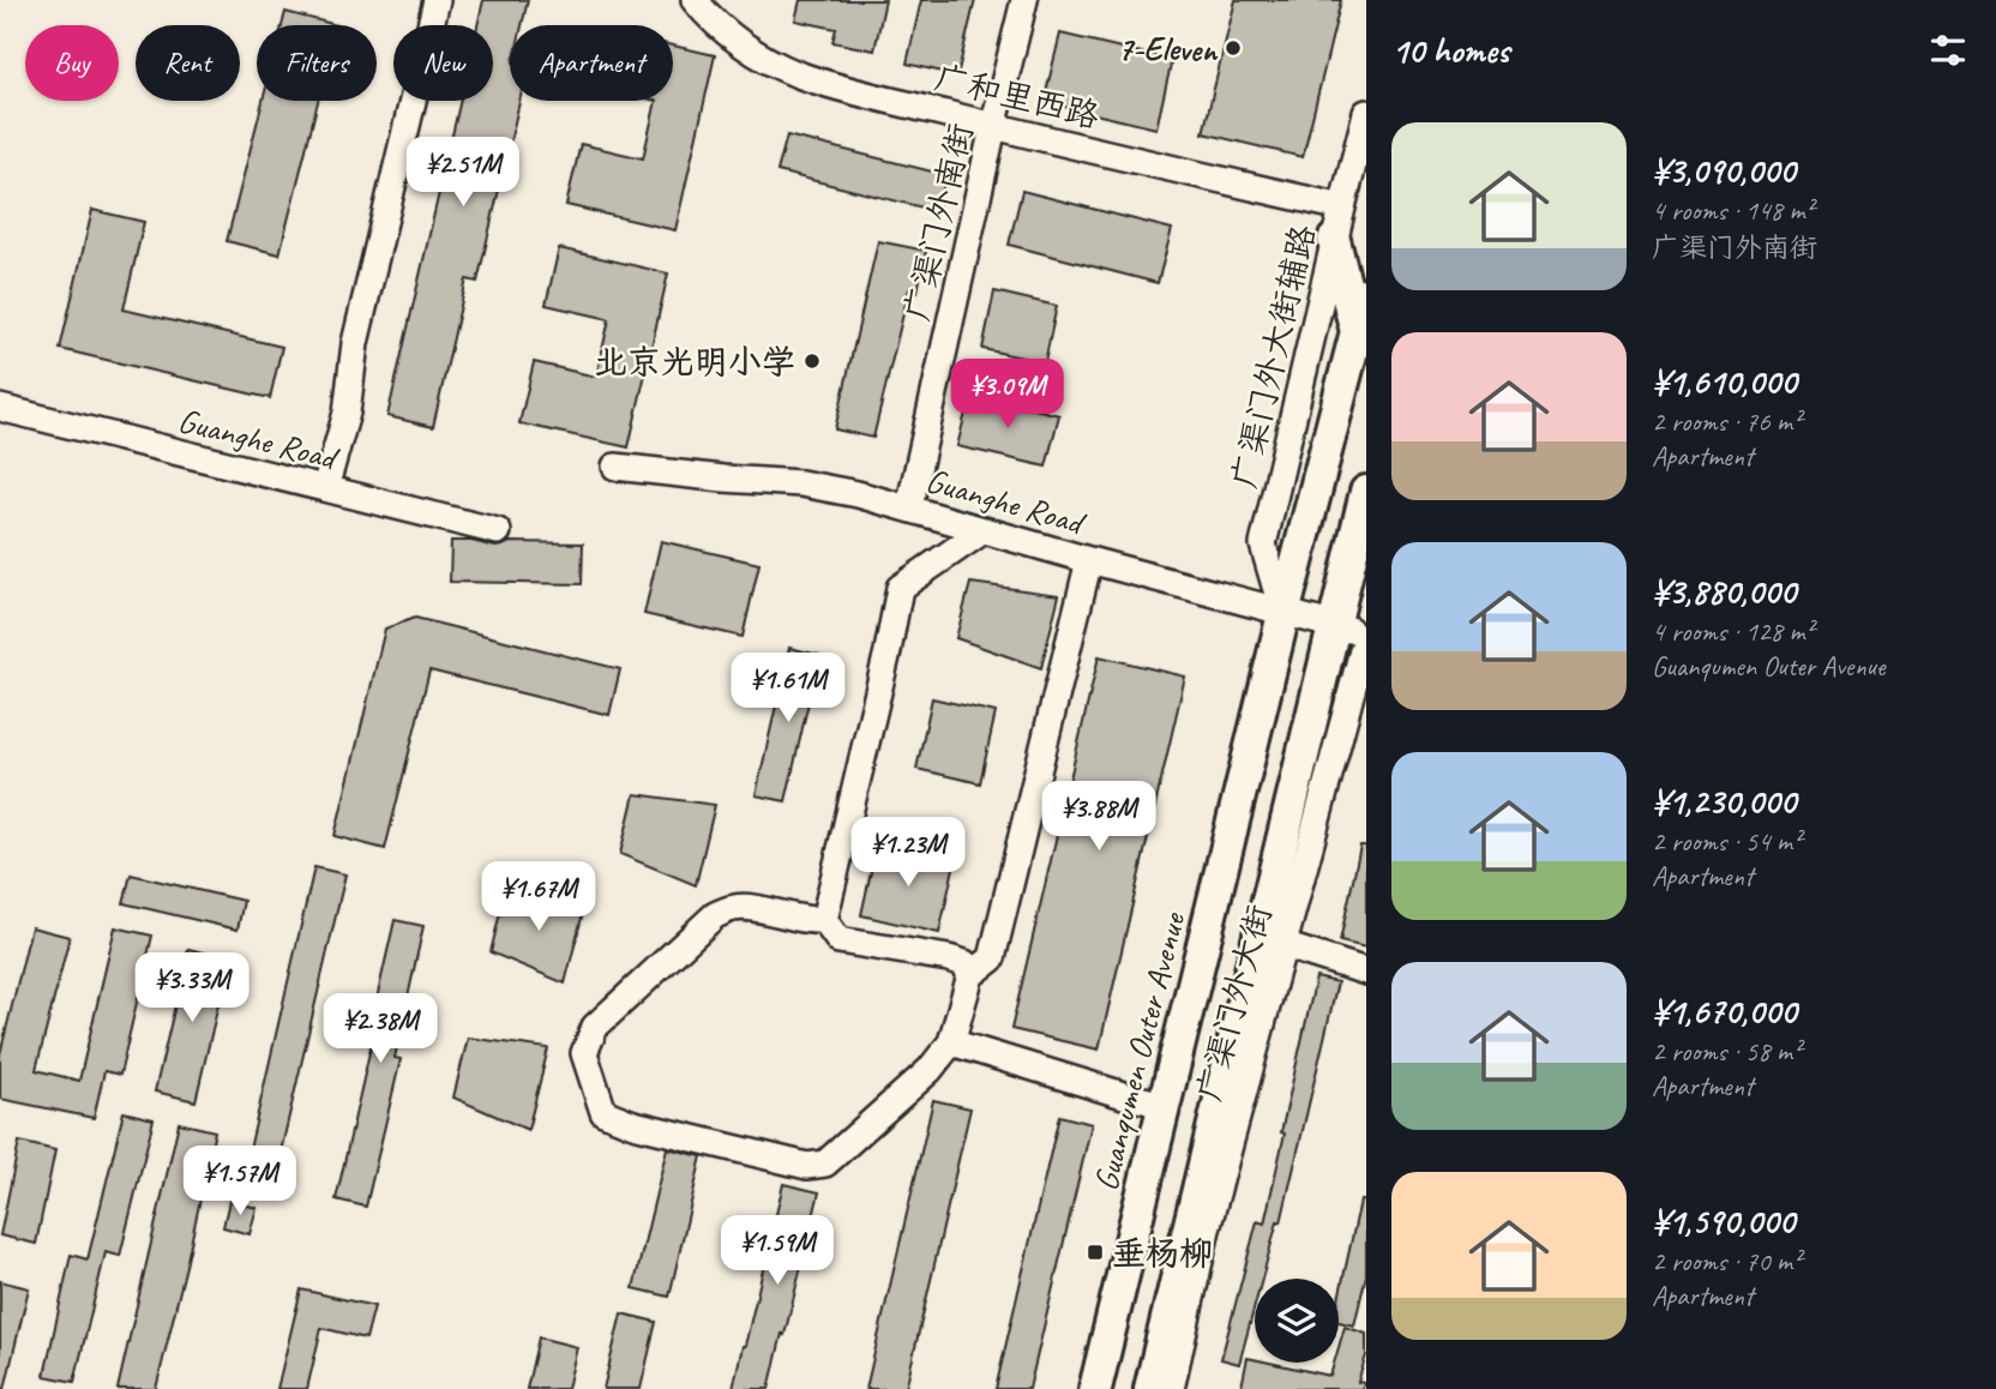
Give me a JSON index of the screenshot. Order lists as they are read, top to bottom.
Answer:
{
  "streets": {
    "main road": ["Guanqumen Outer Avenue"],
    "street": [
      "广和里西路",
      "广渠门外南街",
      "广渠门外大街辅路",
      "Guanghe Road",
      "广渠门外大街"
    ]
  },
  "crossings": [
    ["广和里西路", "广渠门外南街"],
    ["广和里西路", "广渠门外大街辅路"],
    ["广渠门外南街", "Guanghe Road"],
    ["广渠门外大街辅路", "Guanghe Road"],
    ["广渠门外大街辅路", "Guanqumen Outer Avenue"],
    ["Guanghe Road", "广渠门外大街"],
    ["Guanghe Road", "Guanqumen Outer Avenue"]
  ],
  "places": {
    "other": ["7-Eleven", "北京光明小学"],
    "transit": ["垂杨柳"]
  },
  "page": {
    "heading": "10 homes",
    "chip": [
      "Buy",
      "Rent",
      "Filters",
      "New",
      "Apartment"
    ],
    "list": [
      {
        "name": "¥3,090,000",
        "note": "4 rooms · 148 m² · 广渠门外南街"
      },
      {
        "name": "¥1,610,000",
        "note": "2 rooms · 76 m² · Apartment"
      },
      {
        "name": "¥3,880,000",
        "note": "4 rooms · 128 m² · Guanqumen Outer Avenue"
      },
      {
        "name": "¥1,230,000",
        "note": "2 rooms · 54 m² · Apartment"
      },
      {
        "name": "¥1,670,000",
        "note": "2 rooms · 58 m² · Apartment"
      },
      {
        "name": "¥1,590,000",
        "note": "2 rooms · 70 m² · Apartment"
      }
    ],
    "price": [
      "¥2.51M",
      "¥3.09M",
      "¥1.61M",
      "¥3.88M",
      "¥1.23M",
      "¥1.67M",
      "¥3.33M",
      "¥2.38M",
      "¥1.57M",
      "¥1.59M"
    ]
  }
}
